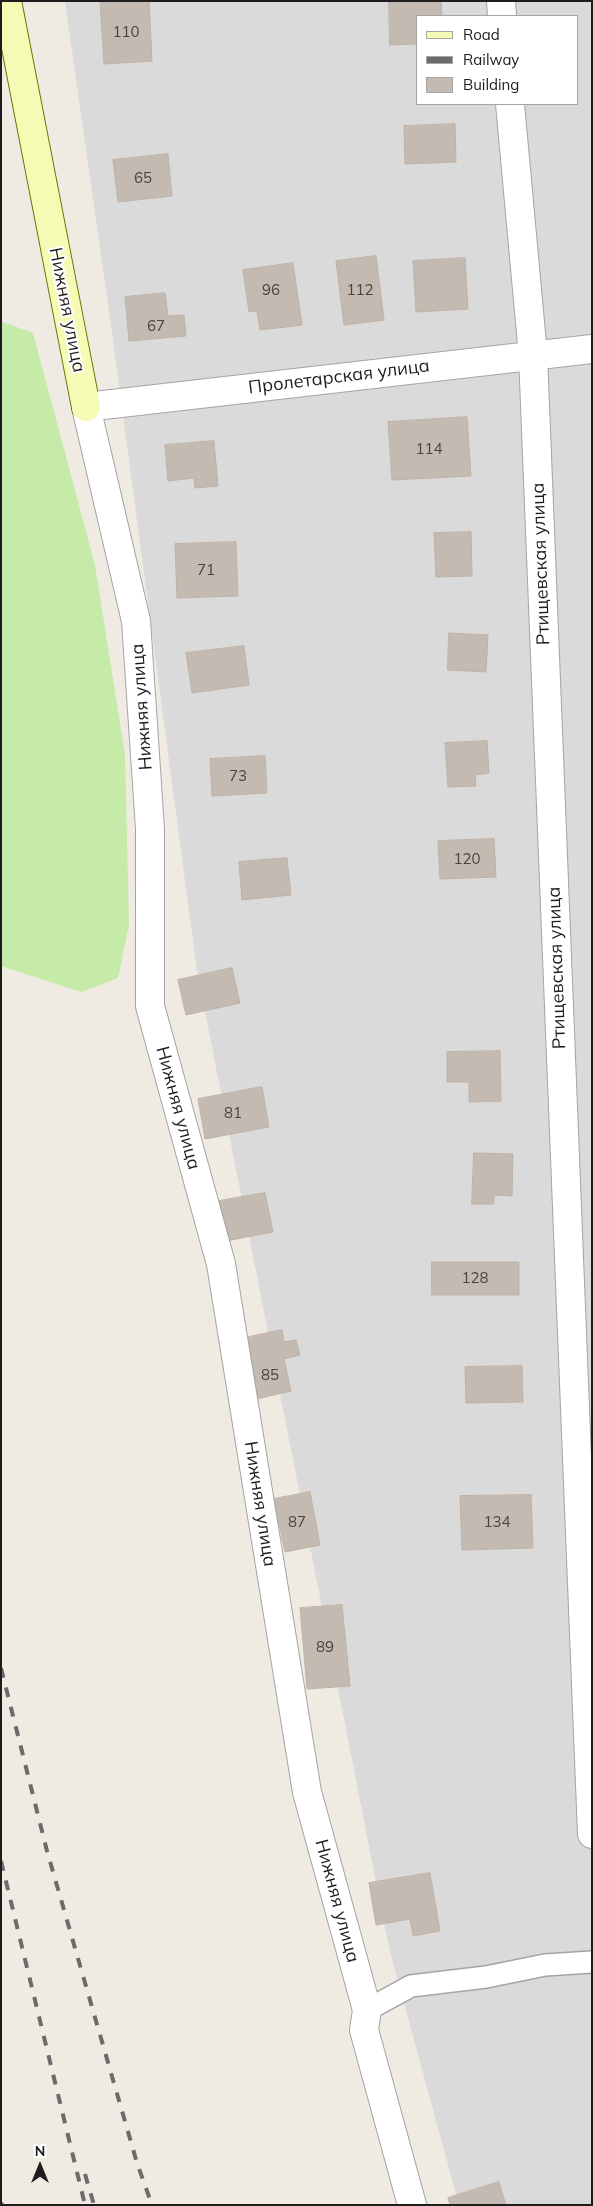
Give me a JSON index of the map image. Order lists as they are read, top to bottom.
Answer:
{
  "streets": {
    "street": ["Нижняя улица", "Пролетарская улица", "Ртищевская улица"]
  },
  "crossings": [
    ["Нижняя улица", "Пролетарская улица"],
    ["Пролетарская улица", "Ртищевская улица"]
  ],
  "house_numbers": [
    "110",
    "65",
    "96",
    "112",
    "67",
    "114",
    "71",
    "73",
    "120",
    "81",
    "128",
    "85",
    "87",
    "134",
    "89"
  ],
  "legend": ["Road", "Railway", "Building"],
  "north": "top"
}
